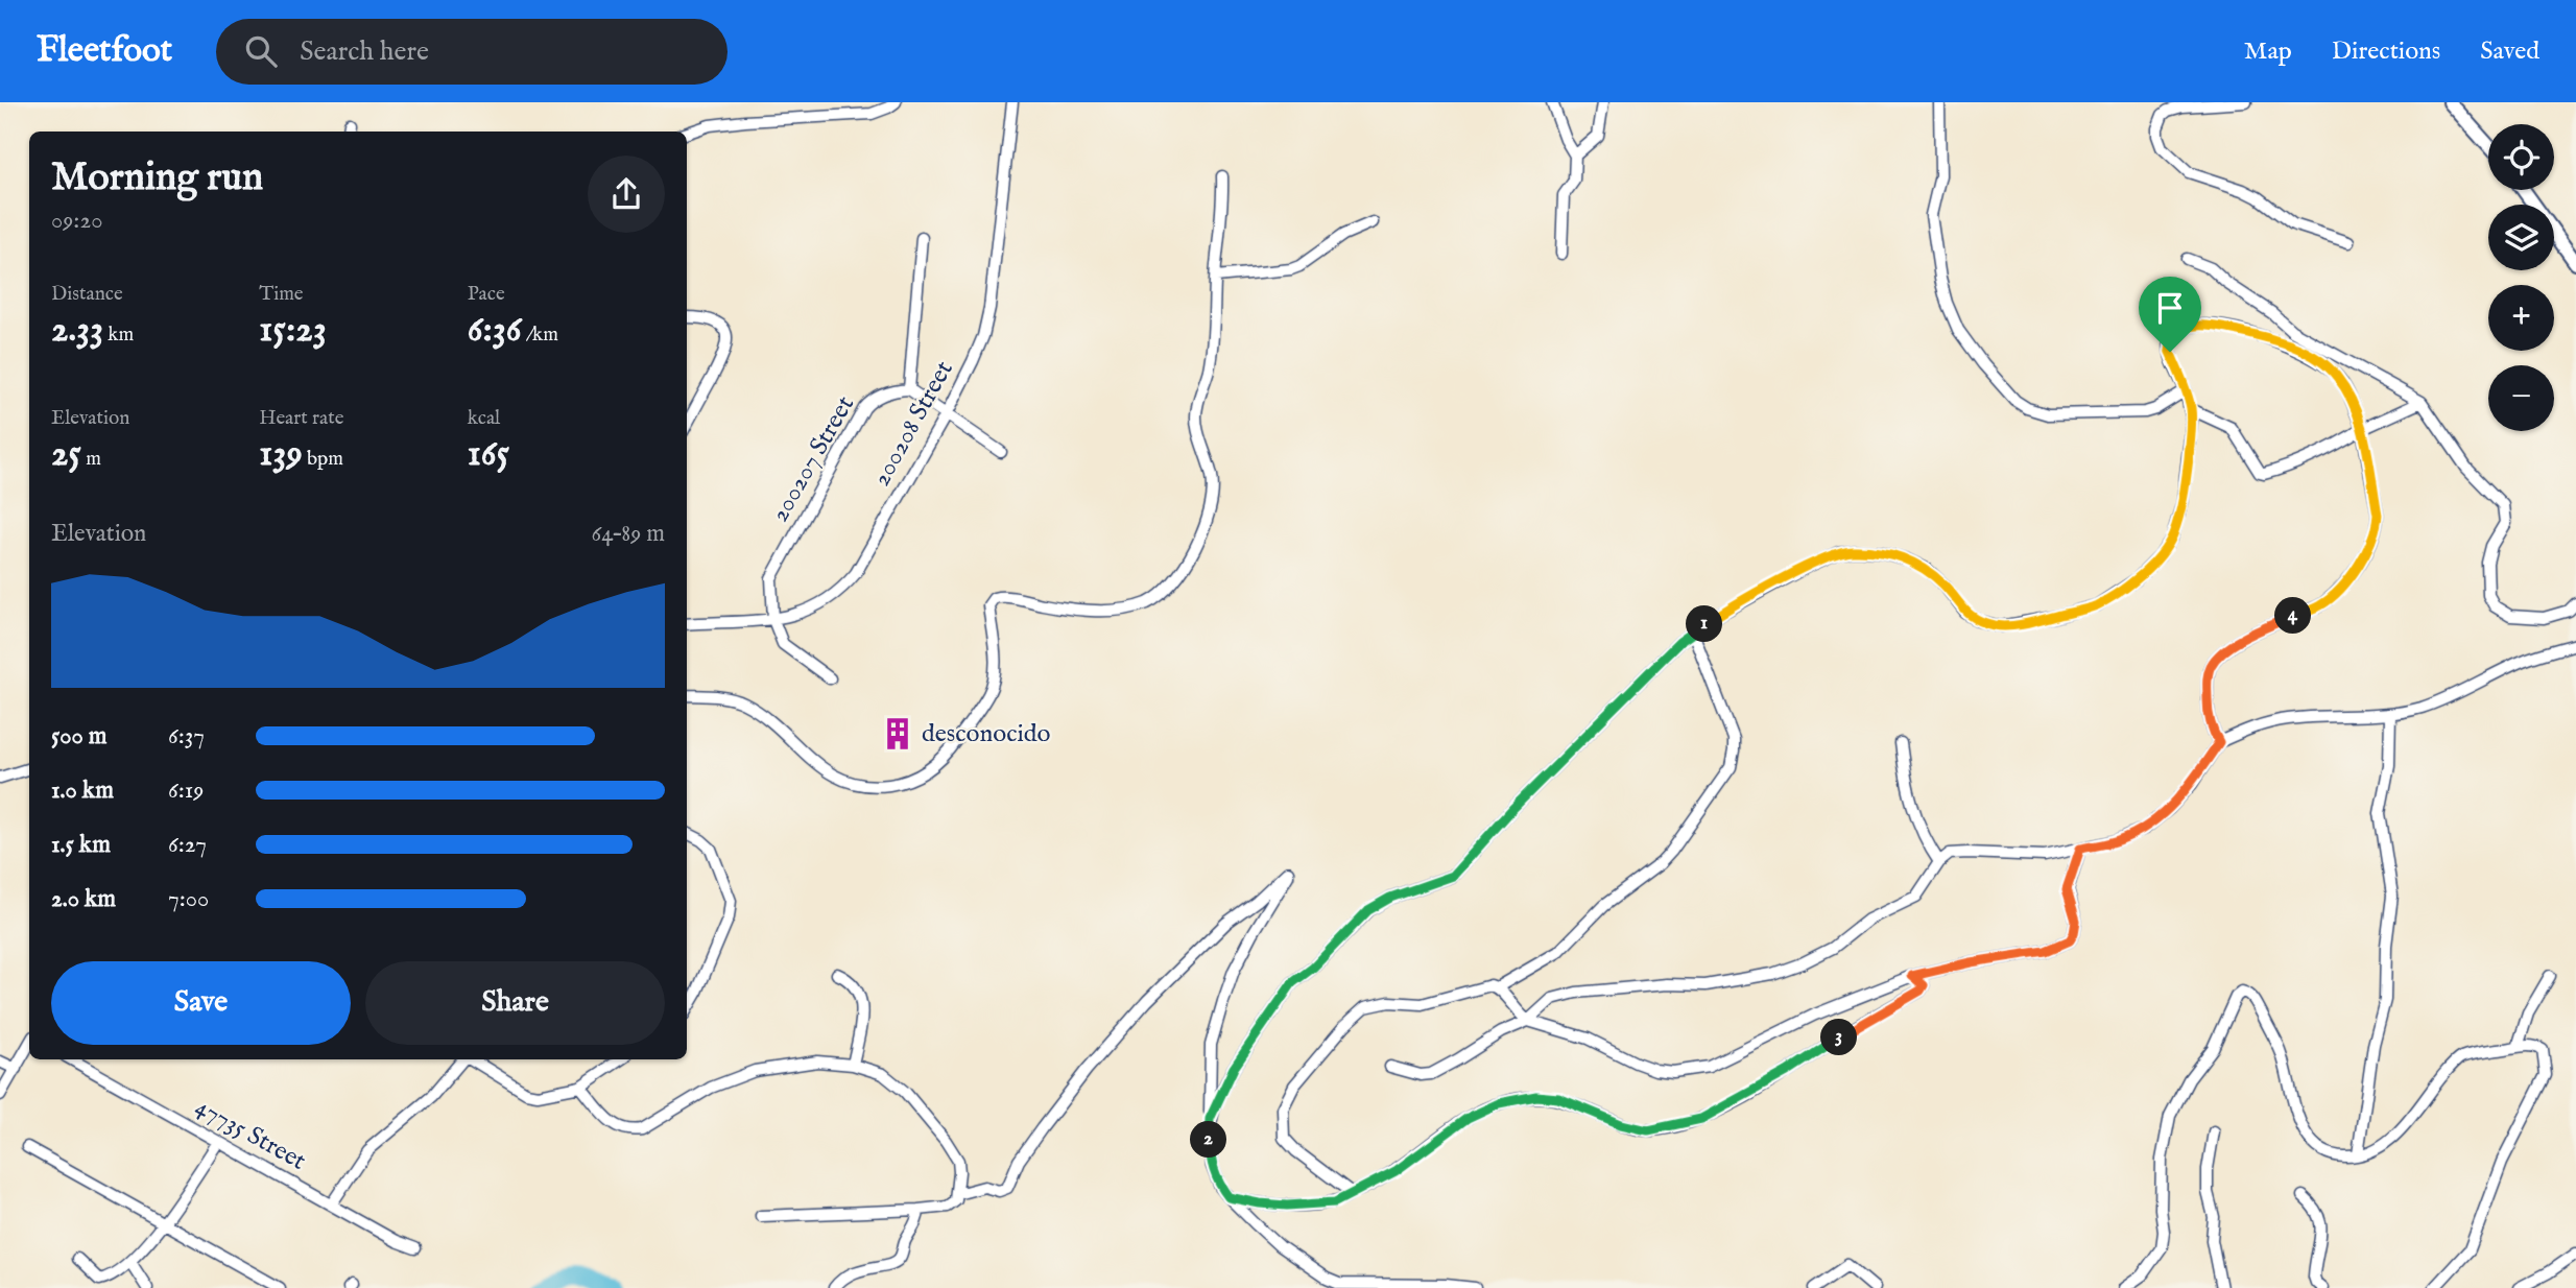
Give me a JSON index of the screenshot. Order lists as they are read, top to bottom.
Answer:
{
  "streets": {
    "street": ["200208 Street", "200207 Street", "47735 Street"]
  },
  "crossings": [
    ["200208 Street", "200207 Street"]
  ],
  "places": {
    "building": ["desconocido"]
  },
  "page": {
    "header": "Fleetfoot",
    "search": "Search here",
    "nav": ["Map", "Directions", "Saved"],
    "map_buttons": ["+", "−"],
    "heading": ["Morning run", "09:20"],
    "stats": [
      ["Distance", "2.33 km"],
      ["Time", "15:23"],
      ["Pace", "6:36 /km"],
      ["Elevation", "25 m"],
      ["Heart rate", "139 bpm"],
      ["kcal", "165"]
    ],
    "chart": ["Elevation", "64–89 m"],
    "pins": [
      "4",
      "1",
      "3",
      "2"
    ],
    "list": [
      {
        "name": "500 m",
        "note": "6:37"
      },
      {
        "name": "1.0 km",
        "note": "6:19"
      },
      {
        "name": "1.5 km",
        "note": "6:27"
      },
      {
        "name": "2.0 km",
        "note": "7:00"
      }
    ],
    "buttons": ["Save", "Share"]
  }
}
